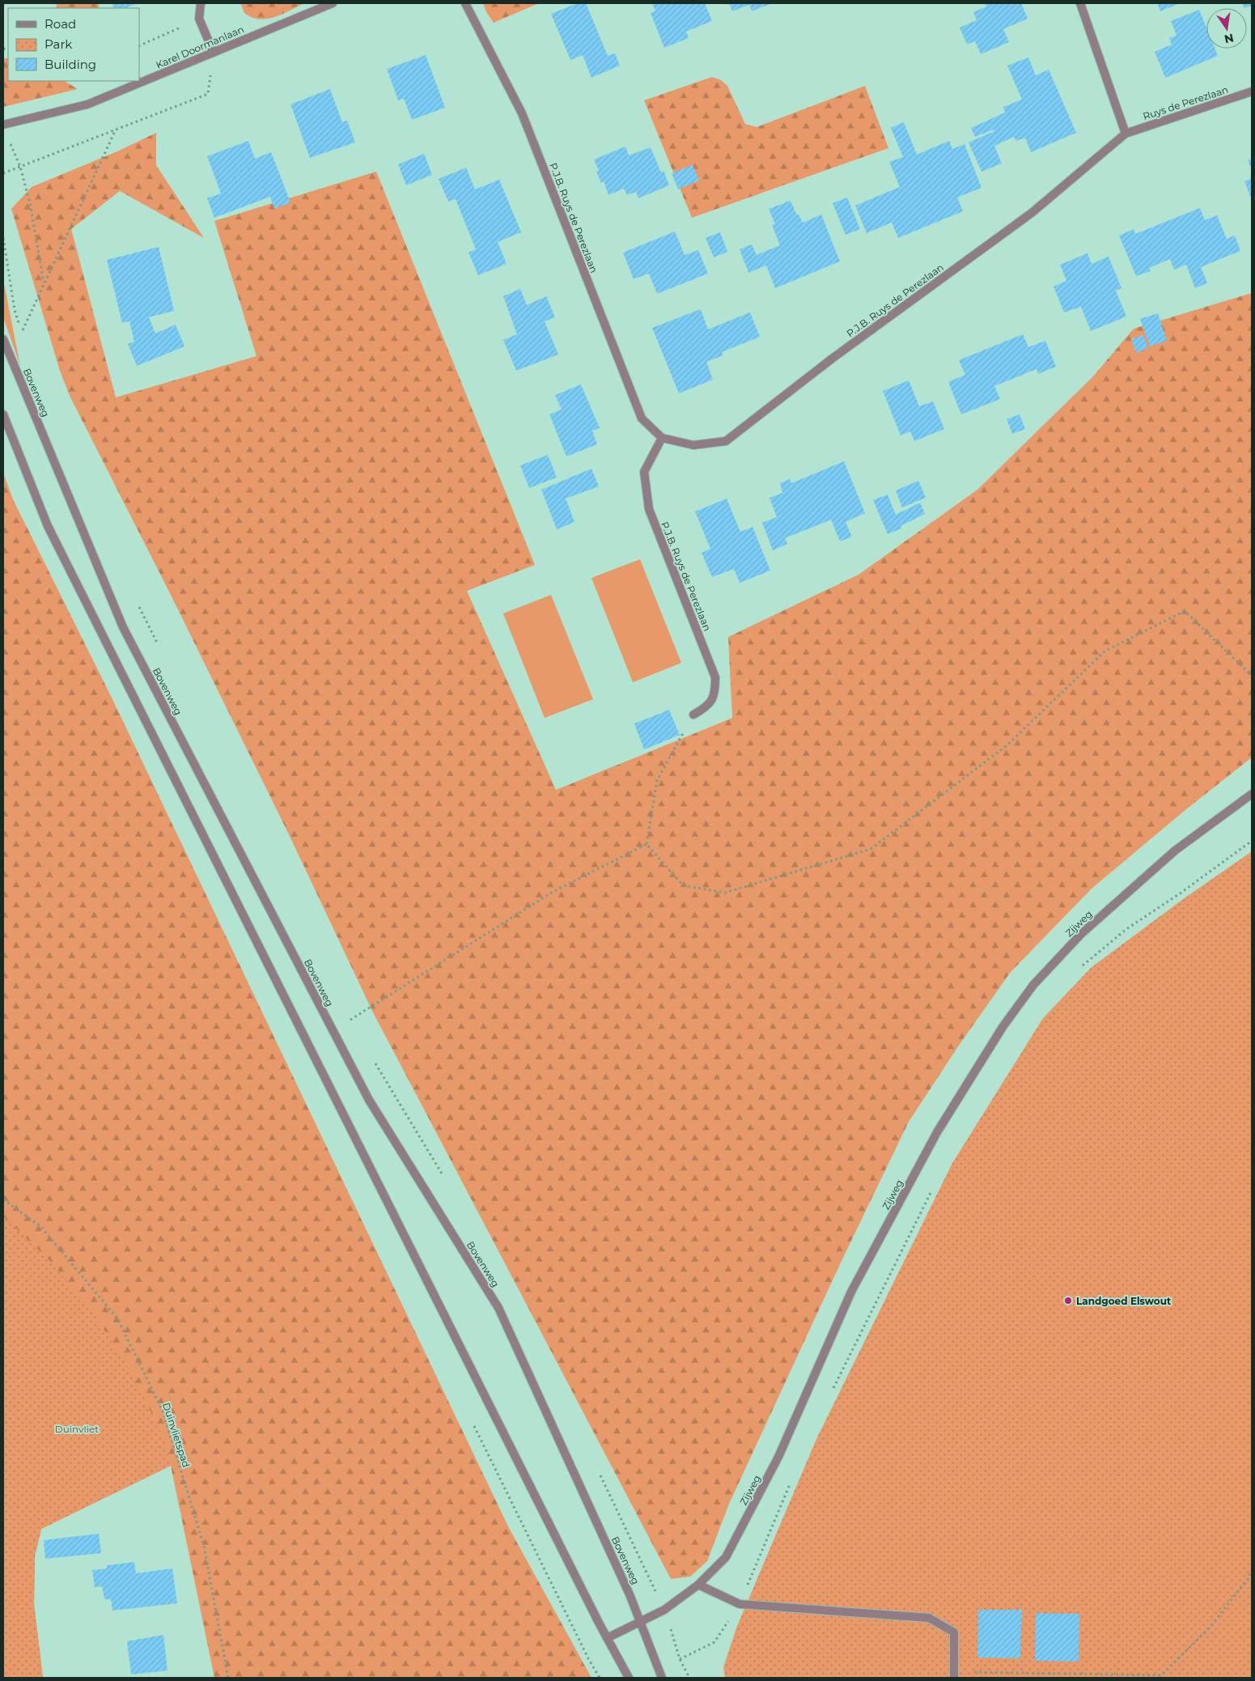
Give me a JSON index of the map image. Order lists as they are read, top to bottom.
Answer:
{
  "streets": {
    "street": [
      "Karel Doormanlaan",
      "Ruys de Perezlaan",
      "P.J.B. Ruys de Perezlaan",
      "Bovenweg",
      "Zijweg"
    ],
    "path": ["Duinvlietspad"]
  },
  "crossings": [
    ["Ruys de Perezlaan", "P.J.B. Ruys de Perezlaan"],
    ["Bovenweg", "Zijweg"]
  ],
  "parks": ["Duinvliet"],
  "places": ["Landgoed Elswout"],
  "legend": ["Road", "Park", "Building"],
  "north": "bottom"
}
